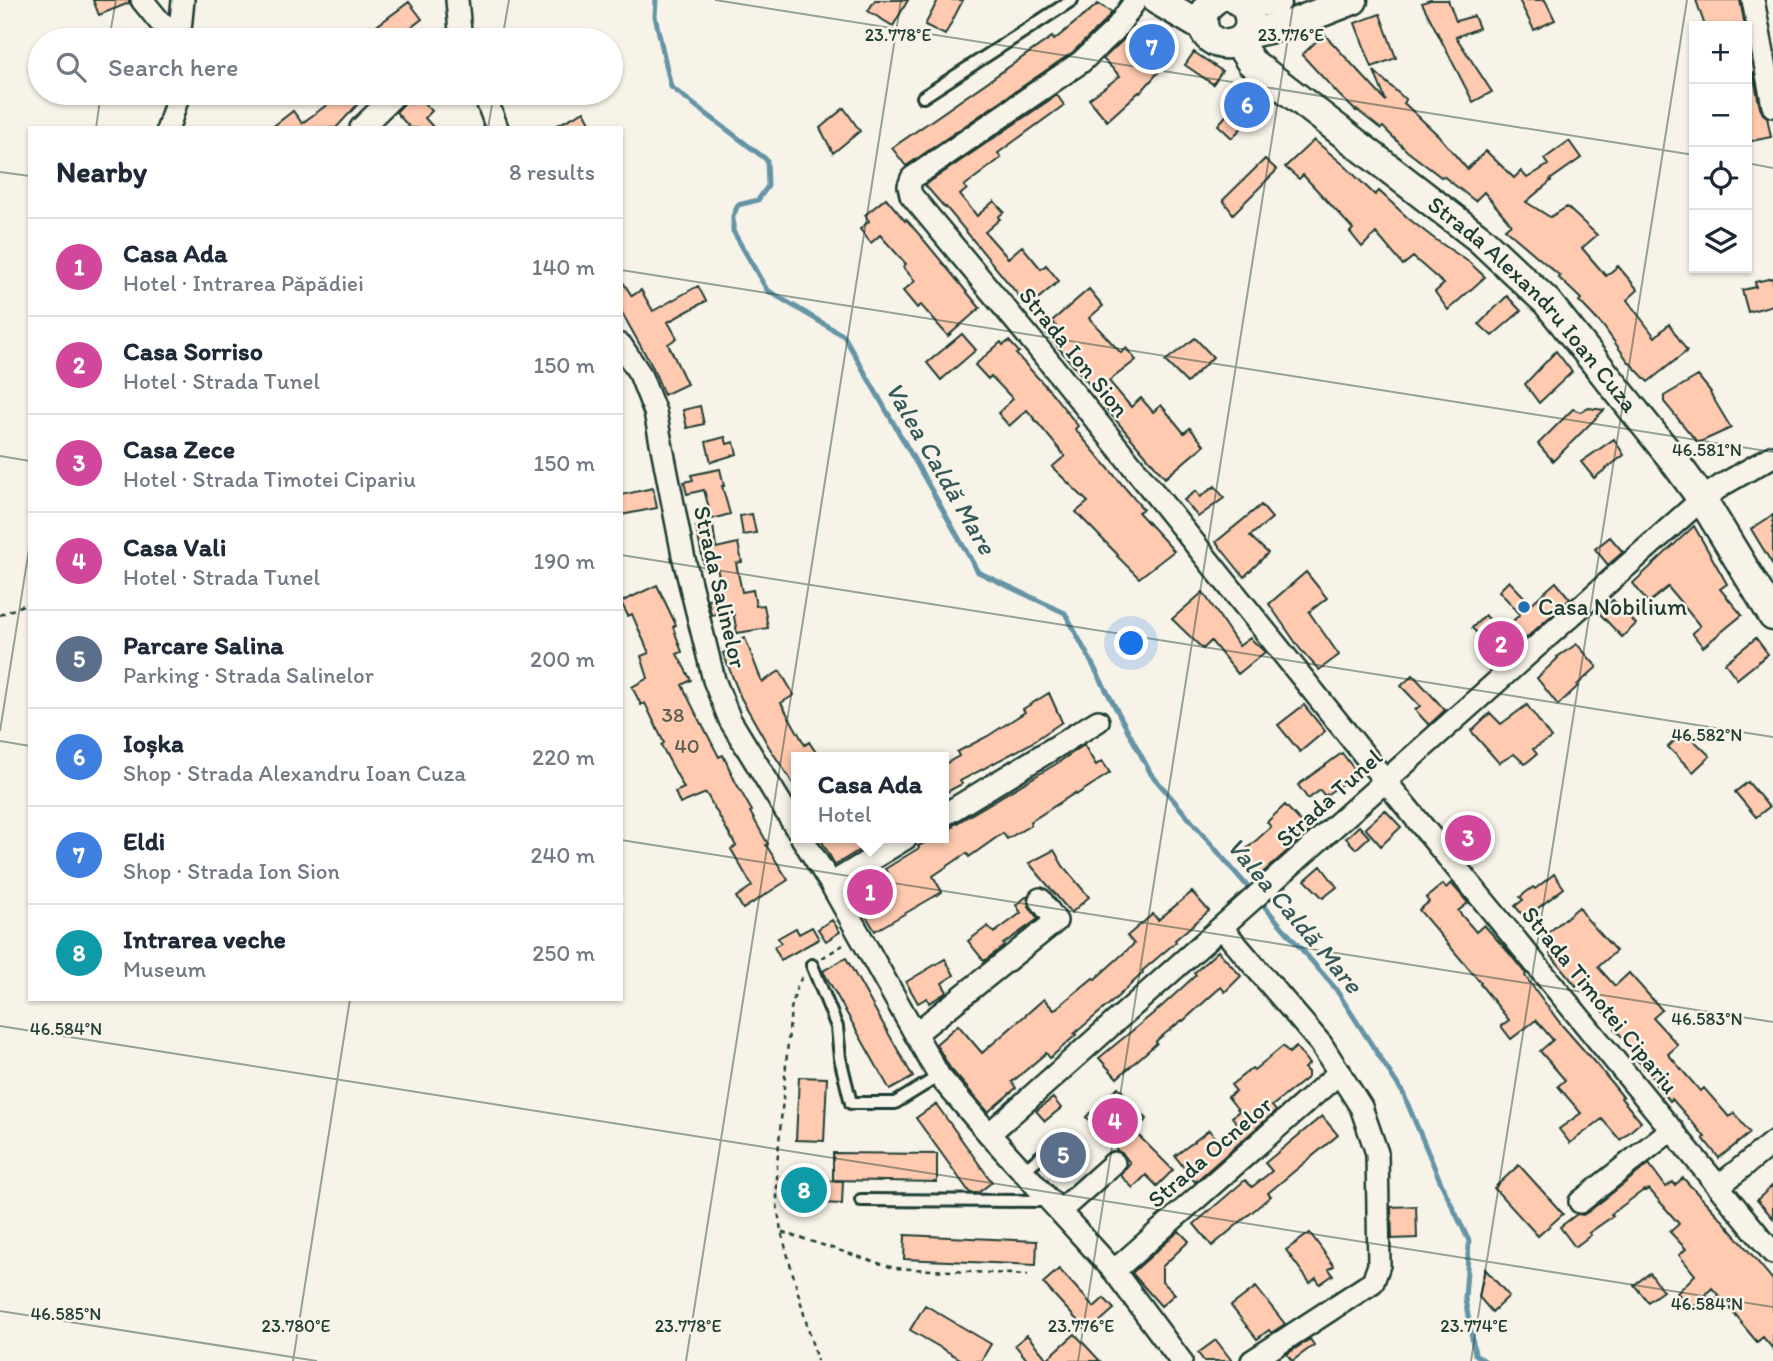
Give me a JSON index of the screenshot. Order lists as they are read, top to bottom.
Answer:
{
  "streets": {
    "street": [
      "Strada Alexandru Ioan Cuza",
      "Strada Ion Sion",
      "Strada Salinelor",
      "Strada Tunel",
      "Strada Timotei Cipariu",
      "Strada Ocnelor"
    ]
  },
  "crossings": [
    ["Strada Alexandru Ioan Cuza", "Strada Tunel"],
    ["Strada Ion Sion", "Strada Tunel"],
    ["Strada Ion Sion", "Strada Timotei Cipariu"],
    ["Strada Tunel", "Strada Timotei Cipariu"]
  ],
  "water": ["Valea Caldă Mare"],
  "places": ["Casa Nobilium"],
  "house_numbers": ["38", "40"],
  "page": {
    "pins": [
      "7",
      "6",
      "2",
      "3",
      "1",
      "4",
      "5",
      "8"
    ],
    "map_buttons": ["+", "−"],
    "search": "Search here",
    "heading": ["Nearby", "8 results"],
    "list": [
      {
        "mark": "1",
        "name": "Casa Ada",
        "note": "Hotel · Intrarea Păpădiei",
        "value": "140 m"
      },
      {
        "mark": "2",
        "name": "Casa Sorriso",
        "note": "Hotel · Strada Tunel",
        "value": "150 m"
      },
      {
        "mark": "3",
        "name": "Casa Zece",
        "note": "Hotel · Strada Timotei Cipariu",
        "value": "150 m"
      },
      {
        "mark": "4",
        "name": "Casa Vali",
        "note": "Hotel · Strada Tunel",
        "value": "190 m"
      },
      {
        "mark": "5",
        "name": "Parcare Salina",
        "note": "Parking · Strada Salinelor",
        "value": "200 m"
      },
      {
        "mark": "6",
        "name": "Ioșka",
        "note": "Shop · Strada Alexandru Ioan Cuza",
        "value": "220 m"
      },
      {
        "mark": "7",
        "name": "Eldi",
        "note": "Shop · Strada Ion Sion",
        "value": "240 m"
      },
      {
        "mark": "8",
        "name": "Intrarea veche",
        "note": "Museum",
        "value": "250 m"
      }
    ],
    "popup": ["Casa Ada", "Hotel"]
  },
  "coordinates": [
    "23.778°E",
    "23.776°E",
    "46.581°N",
    "46.582°N",
    "46.583°N",
    "46.584°N",
    "46.585°N",
    "23.780°E",
    "23.774°E"
  ]
}
